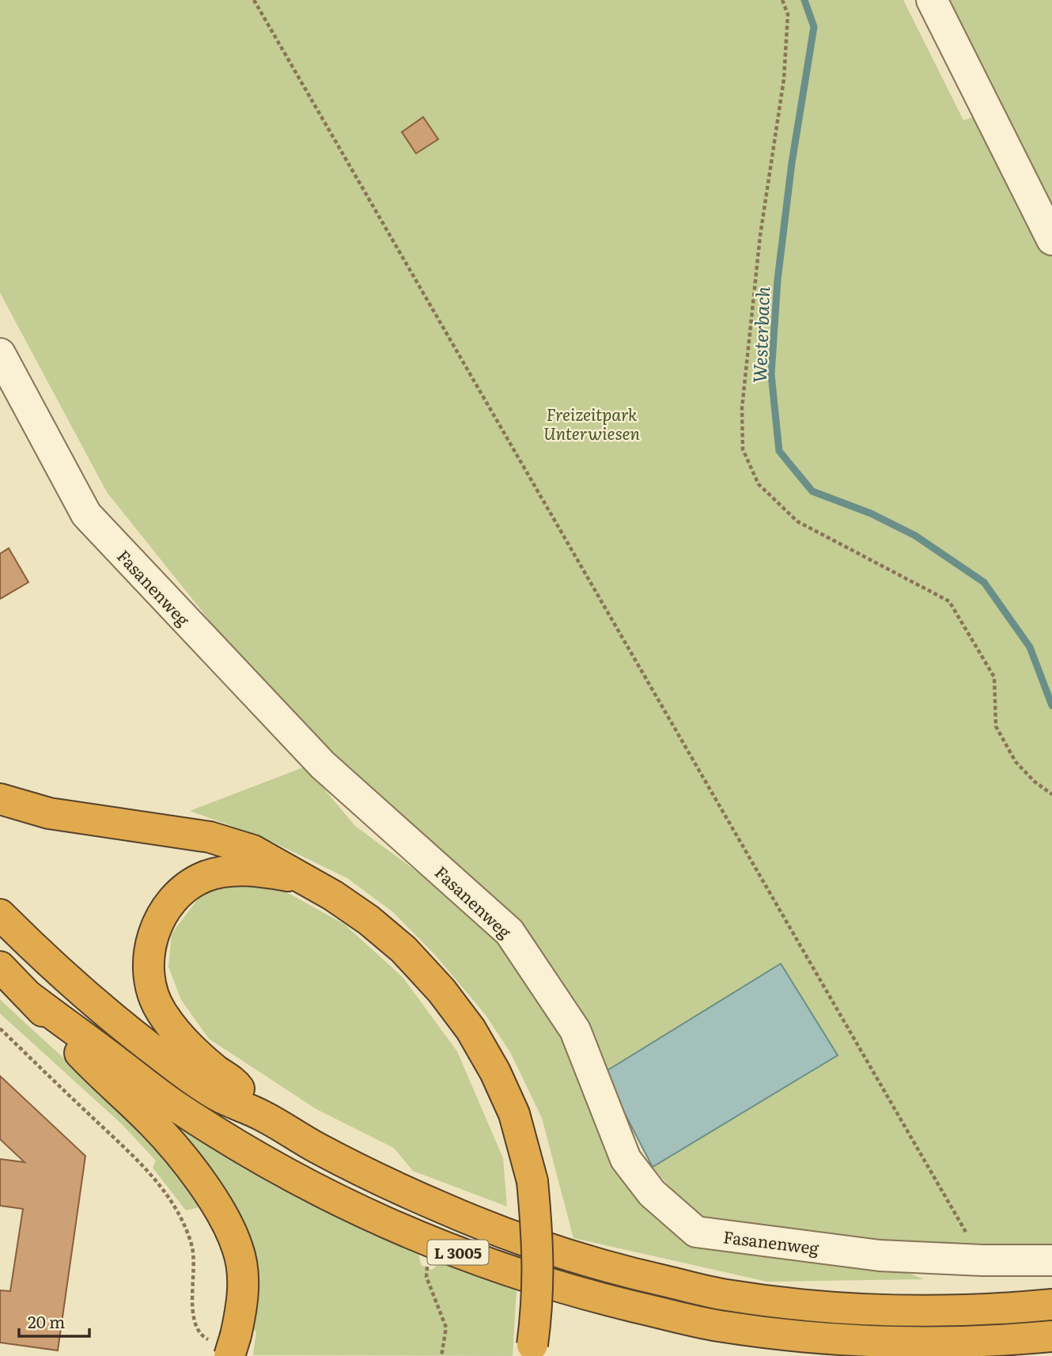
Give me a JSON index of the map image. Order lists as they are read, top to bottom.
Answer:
{
  "streets": {
    "highway": ["L 3005"],
    "lane": ["Fasanenweg"]
  },
  "water": ["Westerbach"],
  "parks": ["Freizeitpark Unterwiesen"],
  "scale_bar": "20 m"
}
